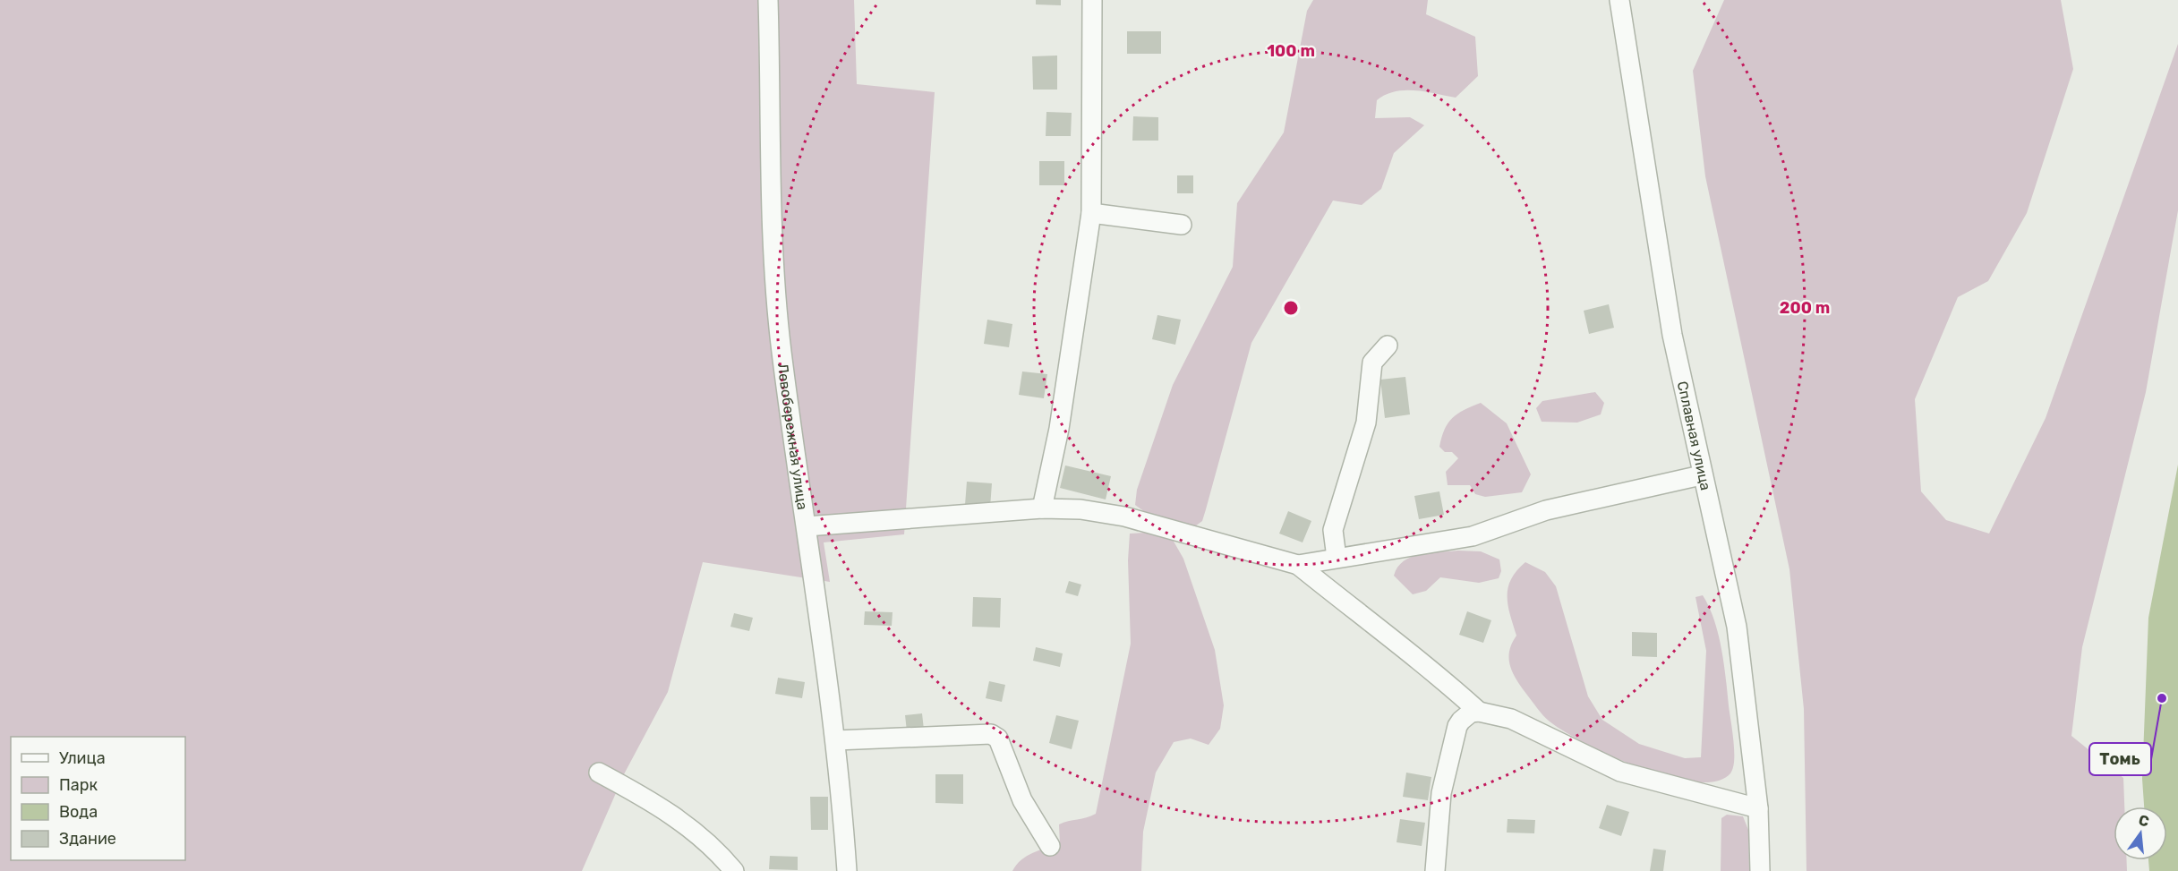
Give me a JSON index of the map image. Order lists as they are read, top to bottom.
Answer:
{
  "streets": {
    "street": ["Сплавная улица", "Левобережная улица"]
  },
  "places": ["Томь"],
  "legend": [
    "Улица",
    "Парк",
    "Вода",
    "Здание"
  ],
  "north": "top",
  "rings": ["100 m", "200 m"]
}
